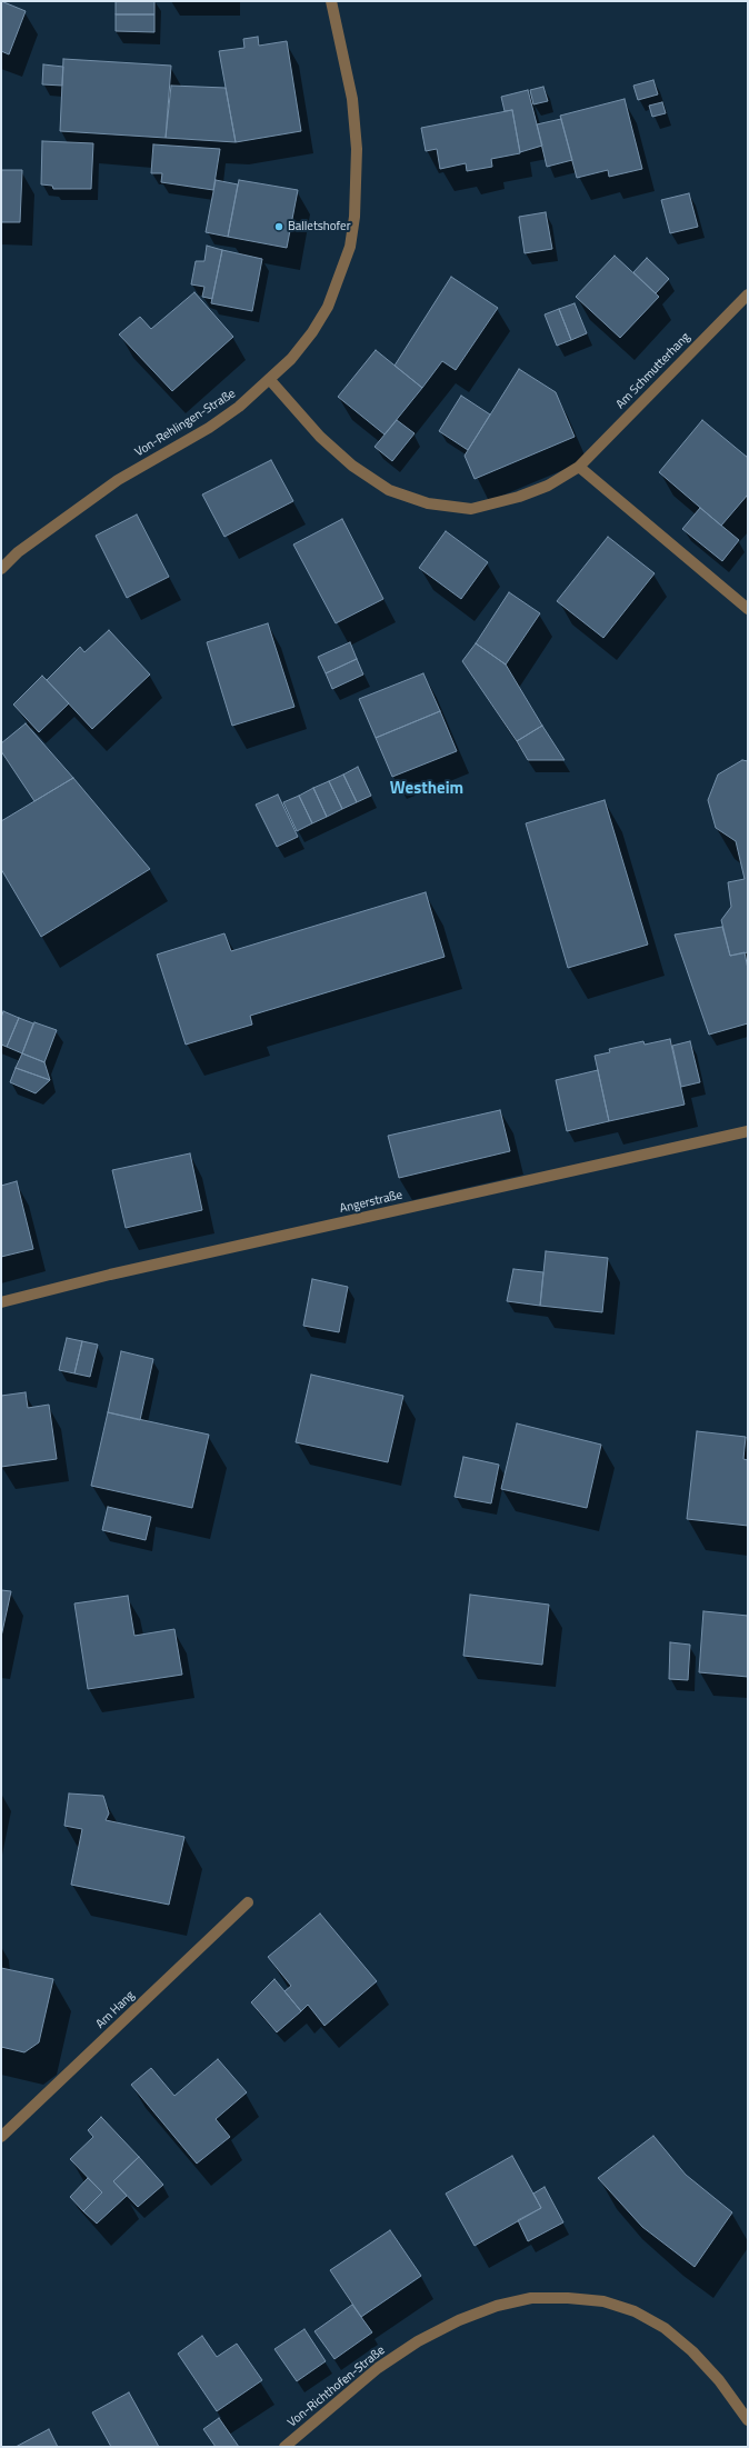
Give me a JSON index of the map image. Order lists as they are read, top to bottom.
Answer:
{
  "streets": {
    "street": [
      "Am Schmutterhang",
      "Von-Rehlingen-Straße",
      "Angerstraße",
      "Am Hang",
      "Von-Richthofen-Straße"
    ]
  },
  "crossings": [
    ["Am Schmutterhang", "Von-Rehlingen-Straße"]
  ],
  "districts": ["Westheim"],
  "places": ["Balletshofer"]
}
